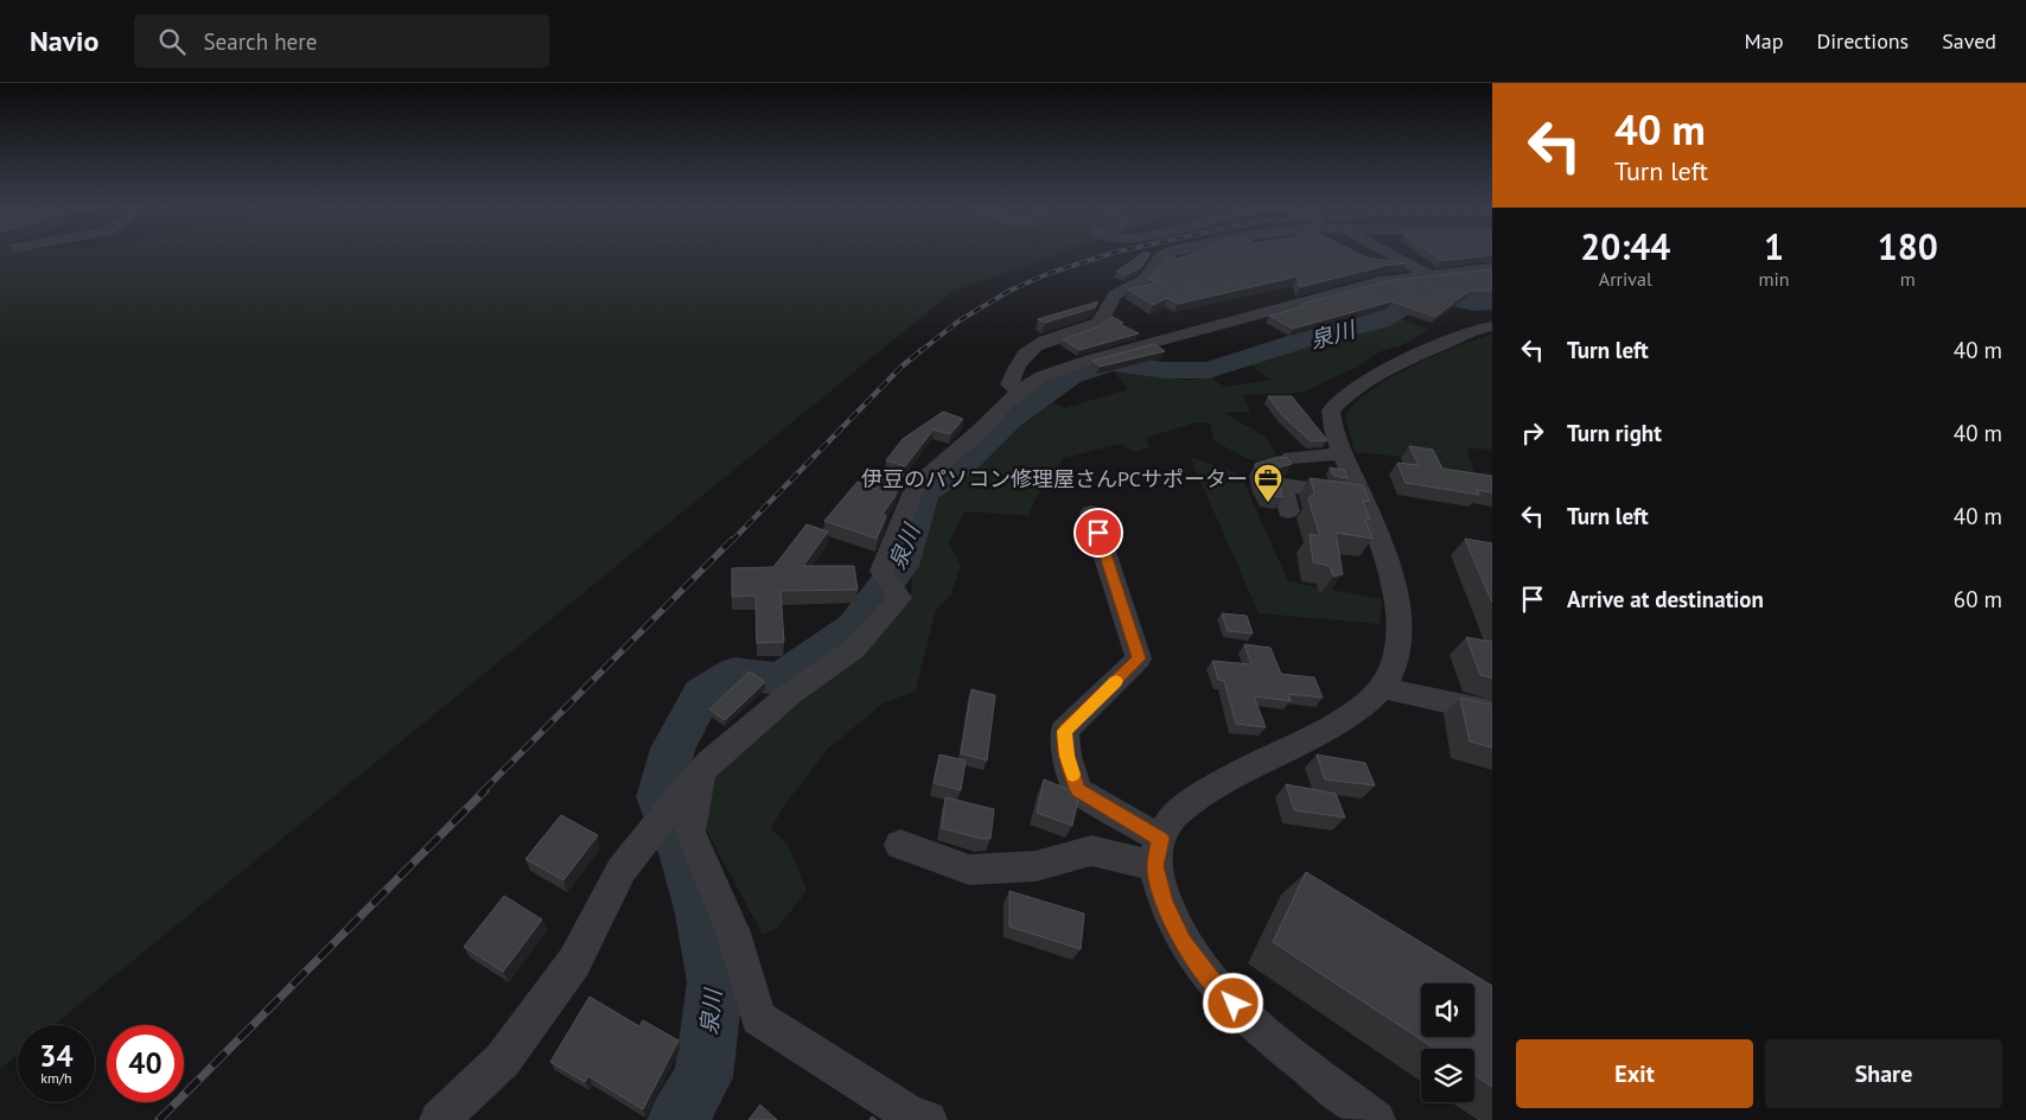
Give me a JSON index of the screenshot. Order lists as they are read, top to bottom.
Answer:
{
  "water": ["泉川"],
  "places": {
    "office": ["伊豆のパソコン修理屋さんPCサポーター"]
  },
  "page": {
    "header": "Navio",
    "search": "Search here",
    "nav": ["Map", "Directions", "Saved"],
    "turn": ["40 m", "Turn left"],
    "eta": [
      "20:44",
      "Arrival",
      "1",
      "min",
      "180",
      "m"
    ],
    "list": [
      {
        "name": "Turn left",
        "value": "40 m"
      },
      {
        "name": "Turn right",
        "value": "40 m"
      },
      {
        "name": "Turn left",
        "value": "40 m"
      },
      {
        "name": "Arrive at destination",
        "value": "60 m"
      }
    ],
    "speed": "34 km/h",
    "limit": "40",
    "buttons": ["Exit", "Share"]
  }
}
